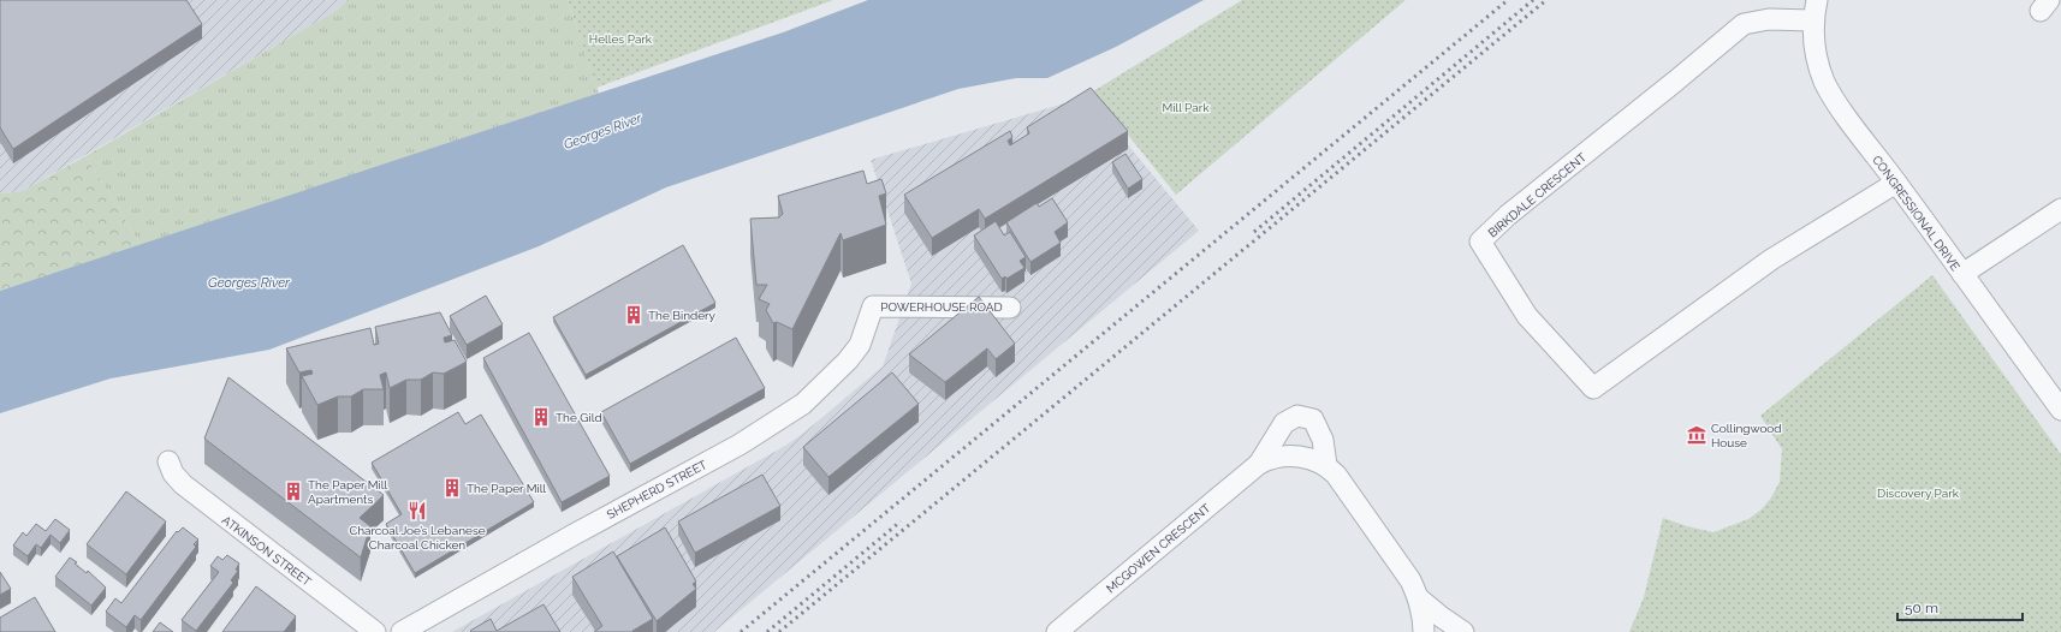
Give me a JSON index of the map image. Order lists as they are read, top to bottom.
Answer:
{
  "streets": {
    "street": [
      "BIRKDALE CRESCENT",
      "CONGRESSIONAL DRIVE",
      "POWERHOUSE ROAD",
      "SHEPHERD STREET",
      "MCGOWEN CRESCENT",
      "ATKINSON STREET"
    ]
  },
  "crossings": [
    ["BIRKDALE CRESCENT", "CONGRESSIONAL DRIVE"],
    ["POWERHOUSE ROAD", "SHEPHERD STREET"]
  ],
  "water": ["Georges River"],
  "parks": ["Helles Park", "Mill Park", "Discovery Park"],
  "places": {
    "building": [
      "The Bindery",
      "The Gild",
      "The Paper Mill",
      "The Paper Mill Apartments"
    ],
    "museum": ["Collingwood House"],
    "restaurant": ["Charcoal Joe’s Lebanese Charcoal Chicken"]
  },
  "scale_bar": "50 m"
}
